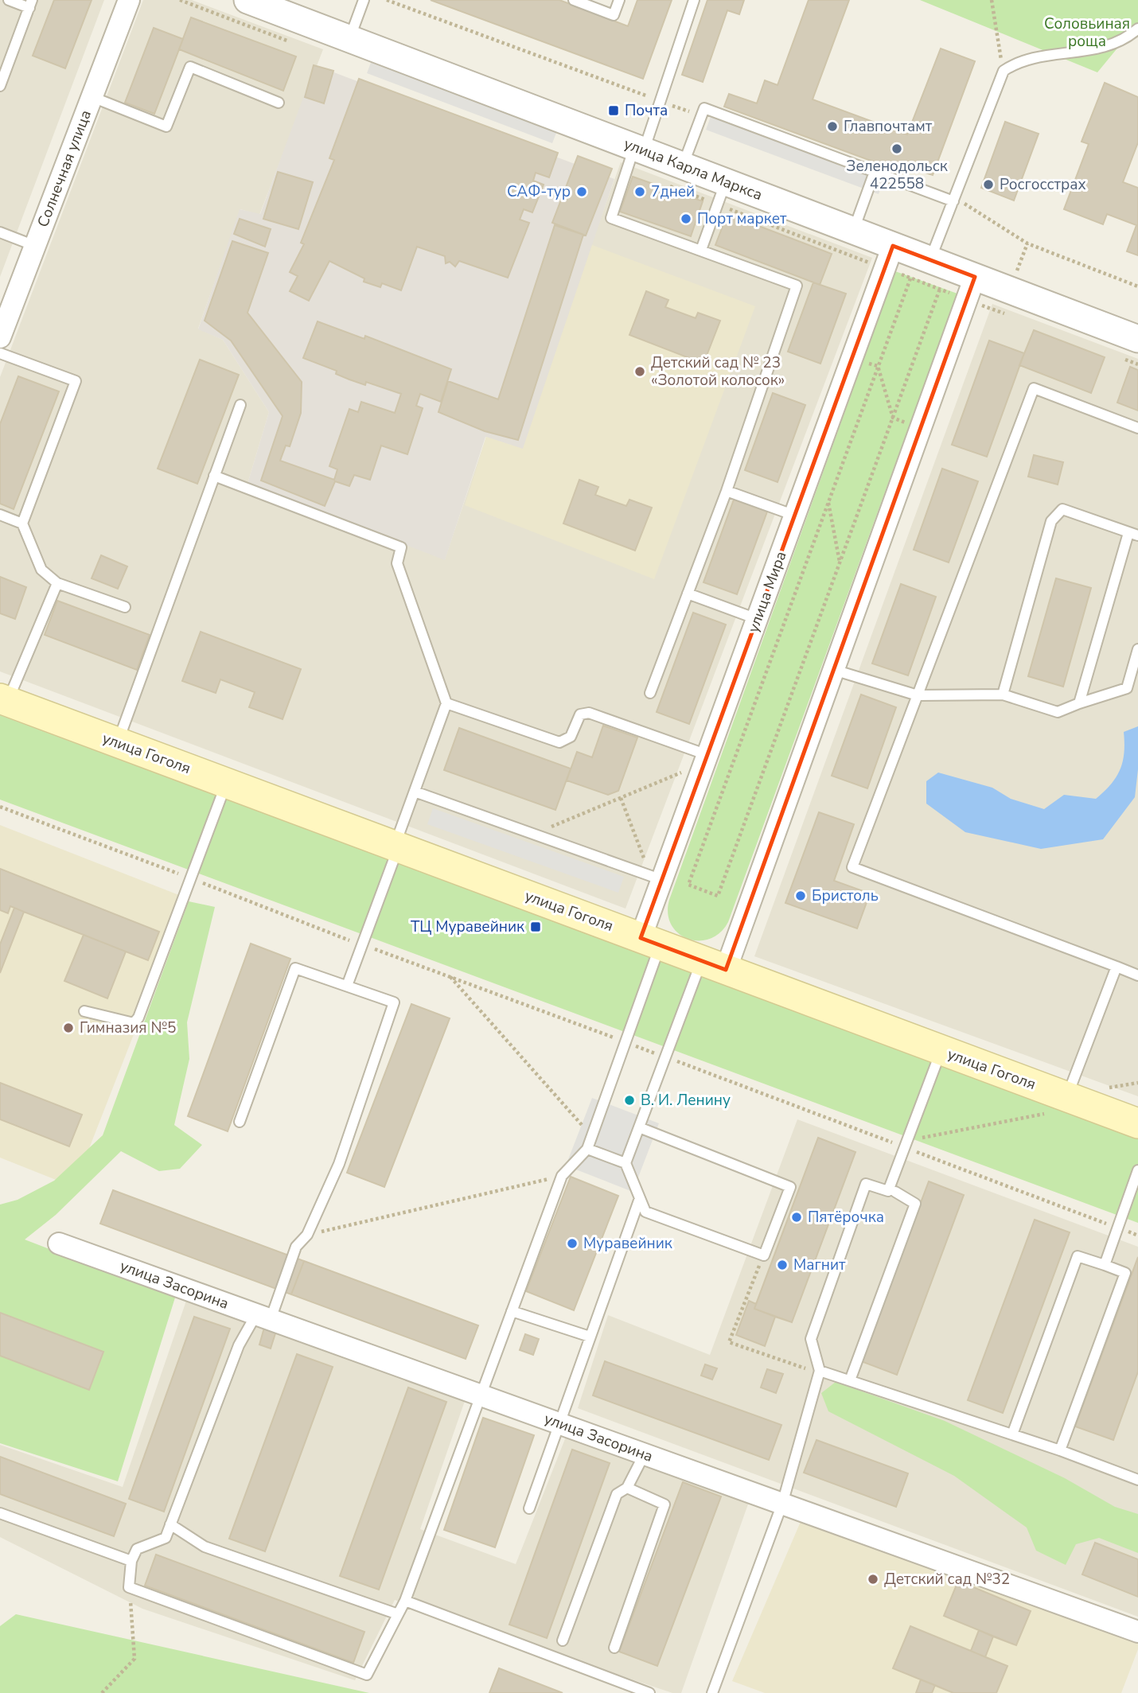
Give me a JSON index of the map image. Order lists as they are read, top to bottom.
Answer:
{
  "streets": {
    "main road": ["улица Гоголя"],
    "street": [
      "Солнечная улица",
      "улица Карла Маркса",
      "улица Мира",
      "улица Засорина"
    ]
  },
  "crossings": [
    ["улица Карла Маркса", "улица Мира"],
    ["улица Мира", "улица Гоголя"]
  ],
  "parks": ["Соловьиная роща"],
  "places": {
    "transit": ["Почта", "ТЦ Муравейник"],
    "other": [
      "Главпочтамт",
      "Зеленодольск 422558",
      "Росгосстрах",
      "САФ-тур",
      "7дней",
      "Порт маркет",
      "Детский сад № 23 «Золотой колосок»",
      "Бристоль",
      "Гимназия №5",
      "В. И. Ленину",
      "Пятёрочка",
      "Муравейник",
      "Магнит",
      "Детский сад №32"
    ]
  }
}
